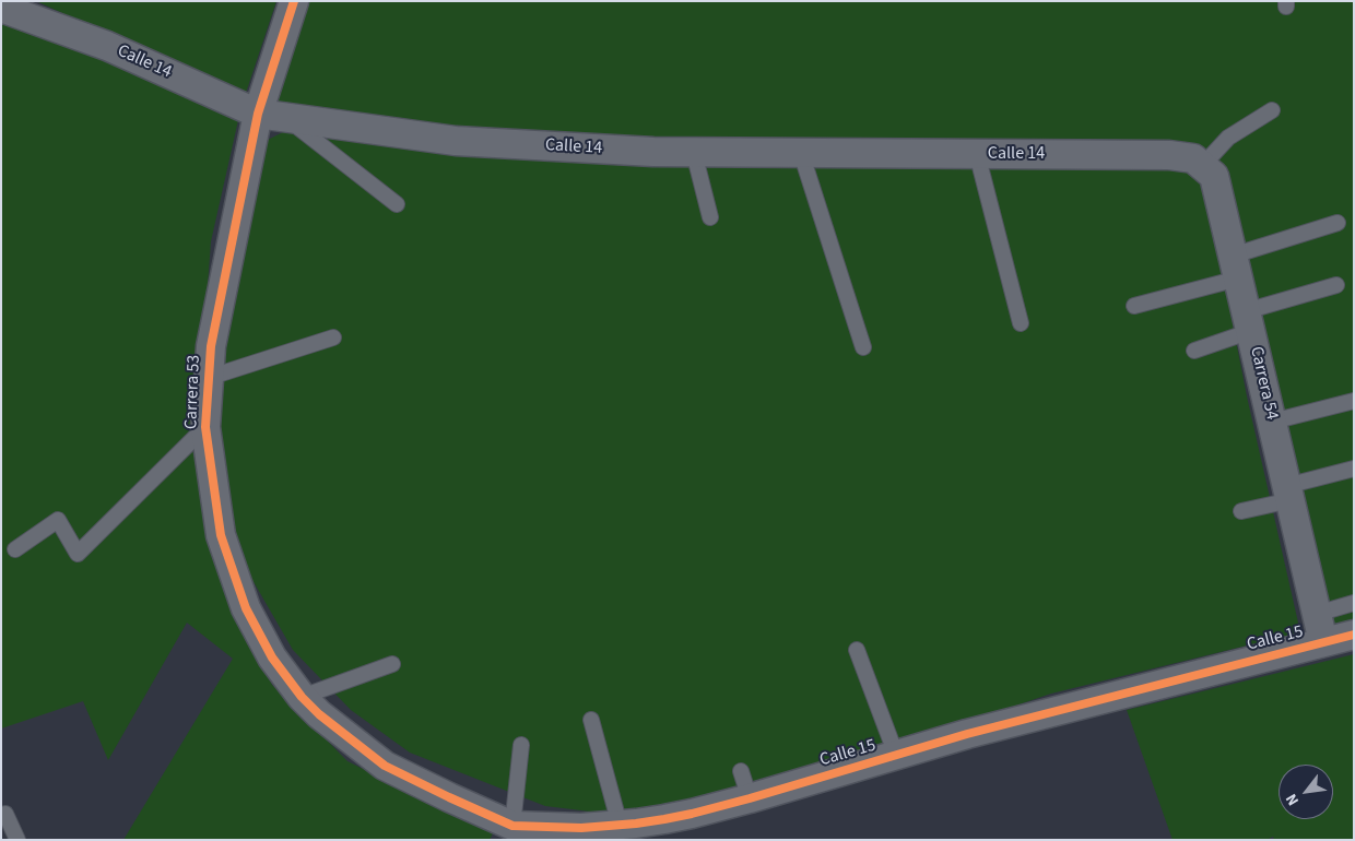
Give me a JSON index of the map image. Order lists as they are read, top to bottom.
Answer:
{
  "streets": {
    "street": [
      "Calle 14",
      "Carrera 54",
      "Carrera 53",
      "Calle 15"
    ]
  },
  "crossings": [
    ["Calle 14", "Carrera 54"],
    ["Calle 14", "Carrera 53"],
    ["Carrera 54", "Calle 15"],
    ["Carrera 53", "Calle 15"]
  ],
  "north": "bottom left"
}
